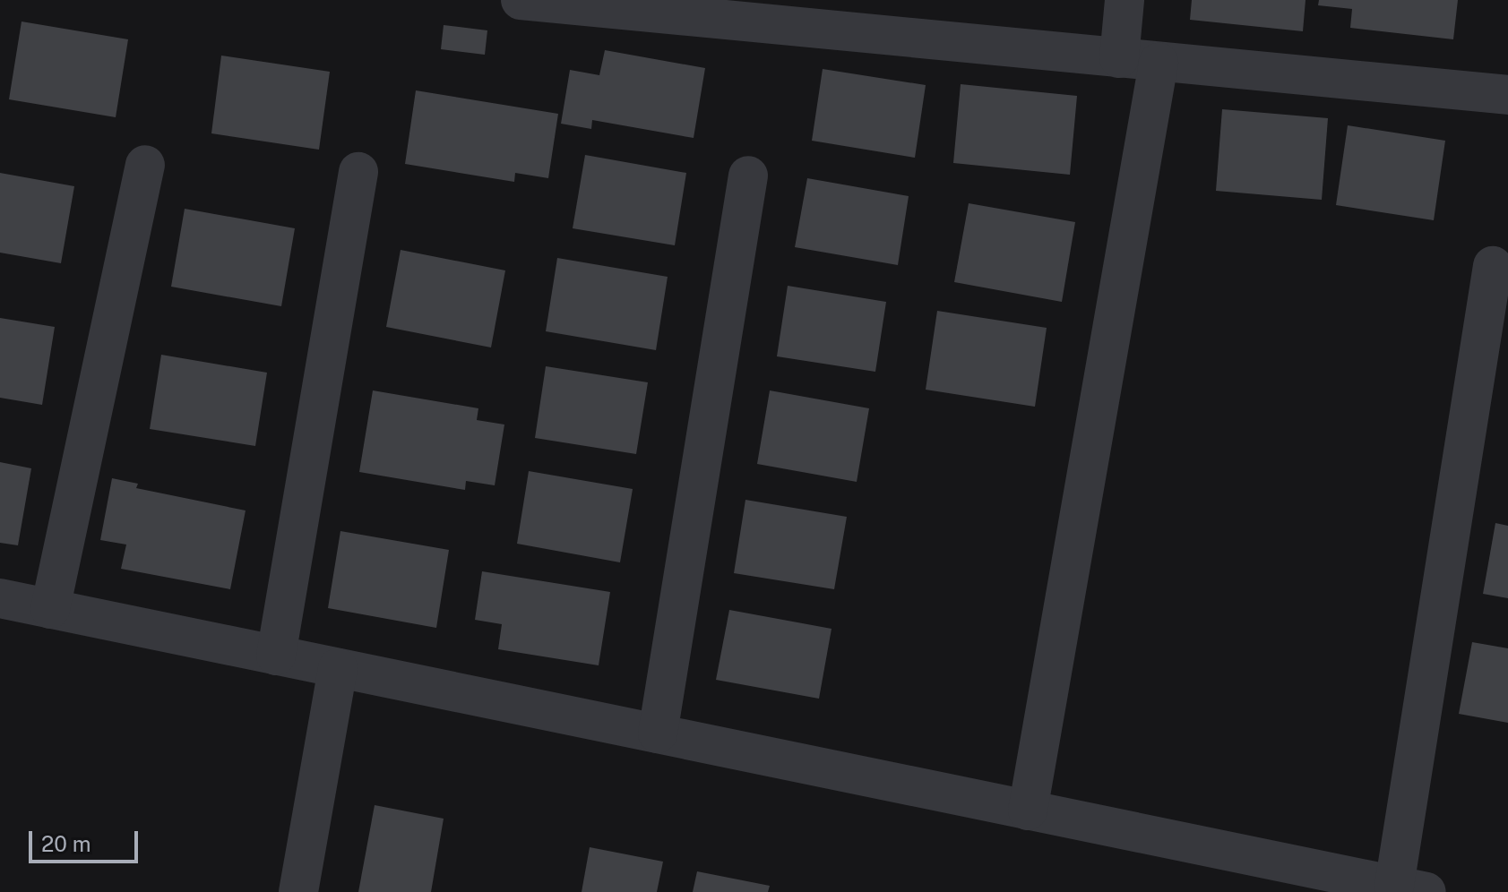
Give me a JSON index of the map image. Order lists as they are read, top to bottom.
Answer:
{
  "scale_bar": "20 m"
}
